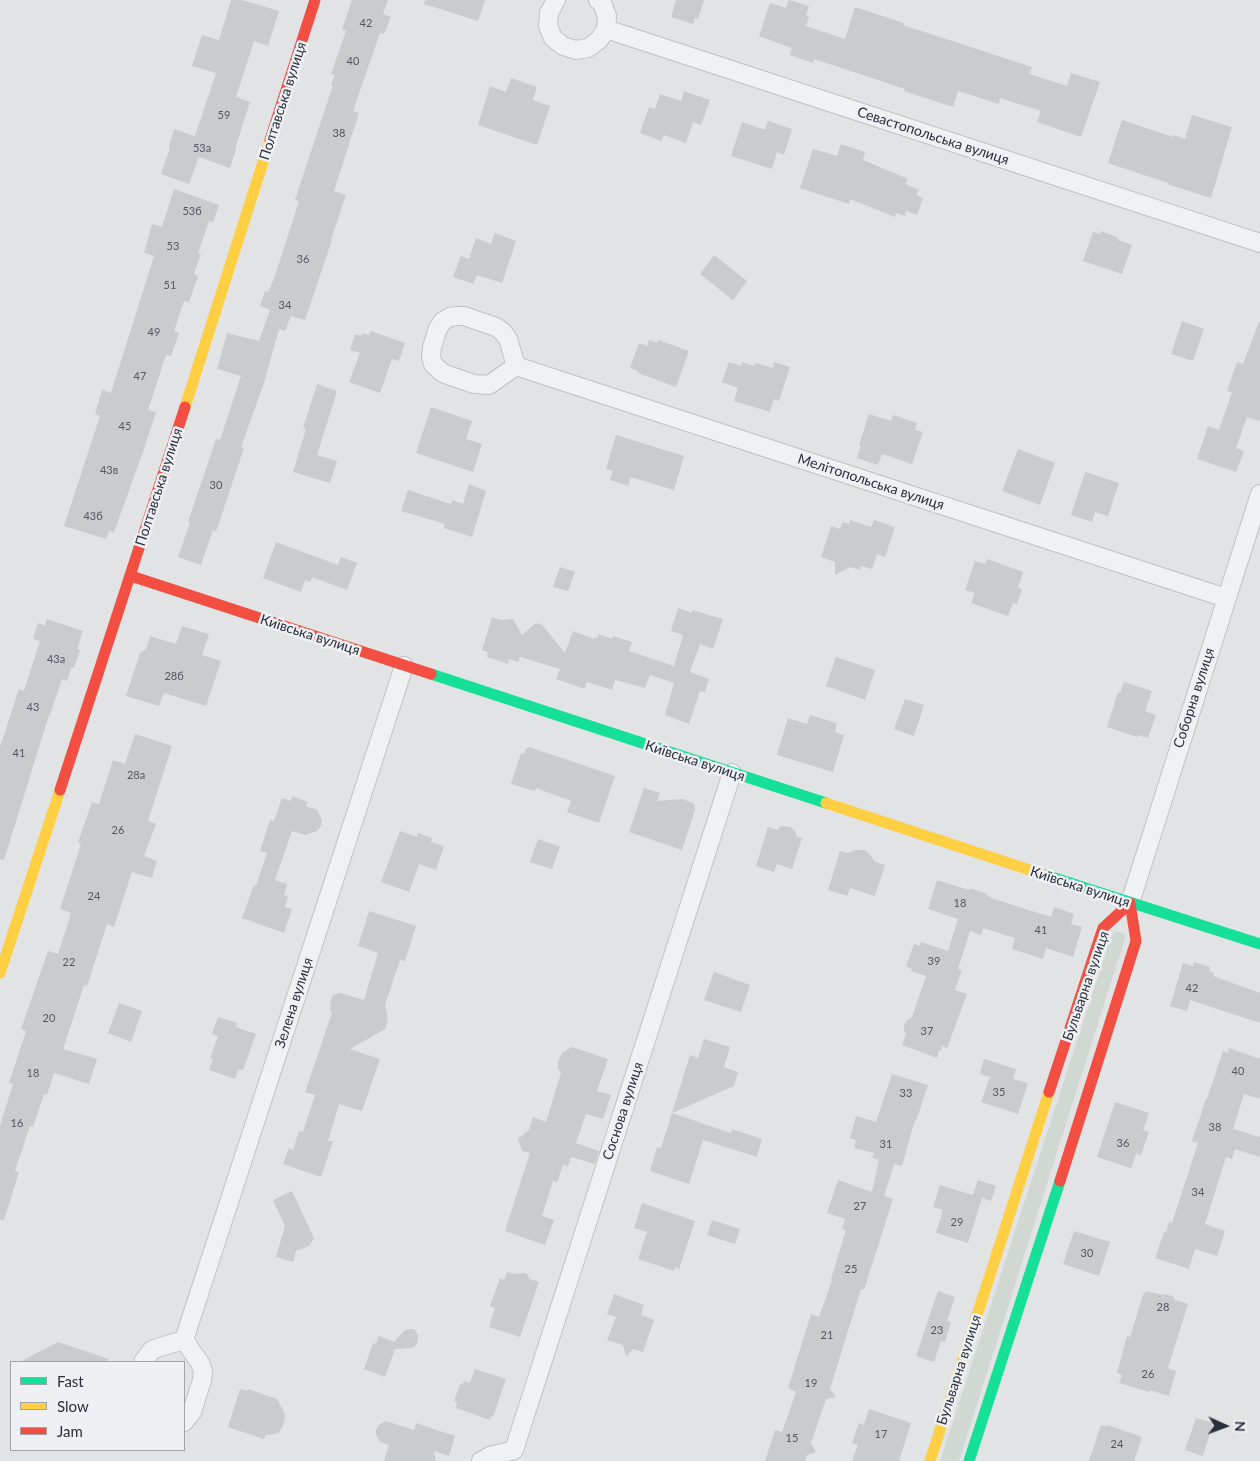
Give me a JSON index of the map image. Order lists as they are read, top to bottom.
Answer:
{
  "streets": {
    "street": [
      "Полтавська вулиця",
      "Севастопольська вулиця",
      "Мелітопольська вулиця",
      "Київська вулиця",
      "Соборна вулиця",
      "Бульварна вулиця",
      "Зелена вулиця",
      "Соснова вулиця"
    ]
  },
  "crossings": [
    ["Полтавська вулиця", "Київська вулиця"],
    ["Мелітопольська вулиця", "Соборна вулиця"],
    ["Київська вулиця", "Соборна вулиця"],
    ["Київська вулиця", "Бульварна вулиця"],
    ["Київська вулиця", "Зелена вулиця"],
    ["Київська вулиця", "Соснова вулиця"],
    ["Соборна вулиця", "Бульварна вулиця"]
  ],
  "house_numbers": [
    "42",
    "40",
    "59",
    "38",
    "53а",
    "53б",
    "53",
    "36",
    "51",
    "34",
    "49",
    "47",
    "45",
    "43в",
    "30",
    "43б",
    "43а",
    "28б",
    "43",
    "41",
    "28а",
    "26",
    "24",
    "18",
    "41",
    "39",
    "22",
    "42",
    "20",
    "37",
    "40",
    "18",
    "35",
    "33",
    "16",
    "38",
    "36",
    "31",
    "34",
    "27",
    "29",
    "30",
    "25",
    "28",
    "23",
    "21",
    "26",
    "19",
    "17",
    "15",
    "24"
  ],
  "legend": ["Fast", "Slow", "Jam"],
  "north": "right"
}
